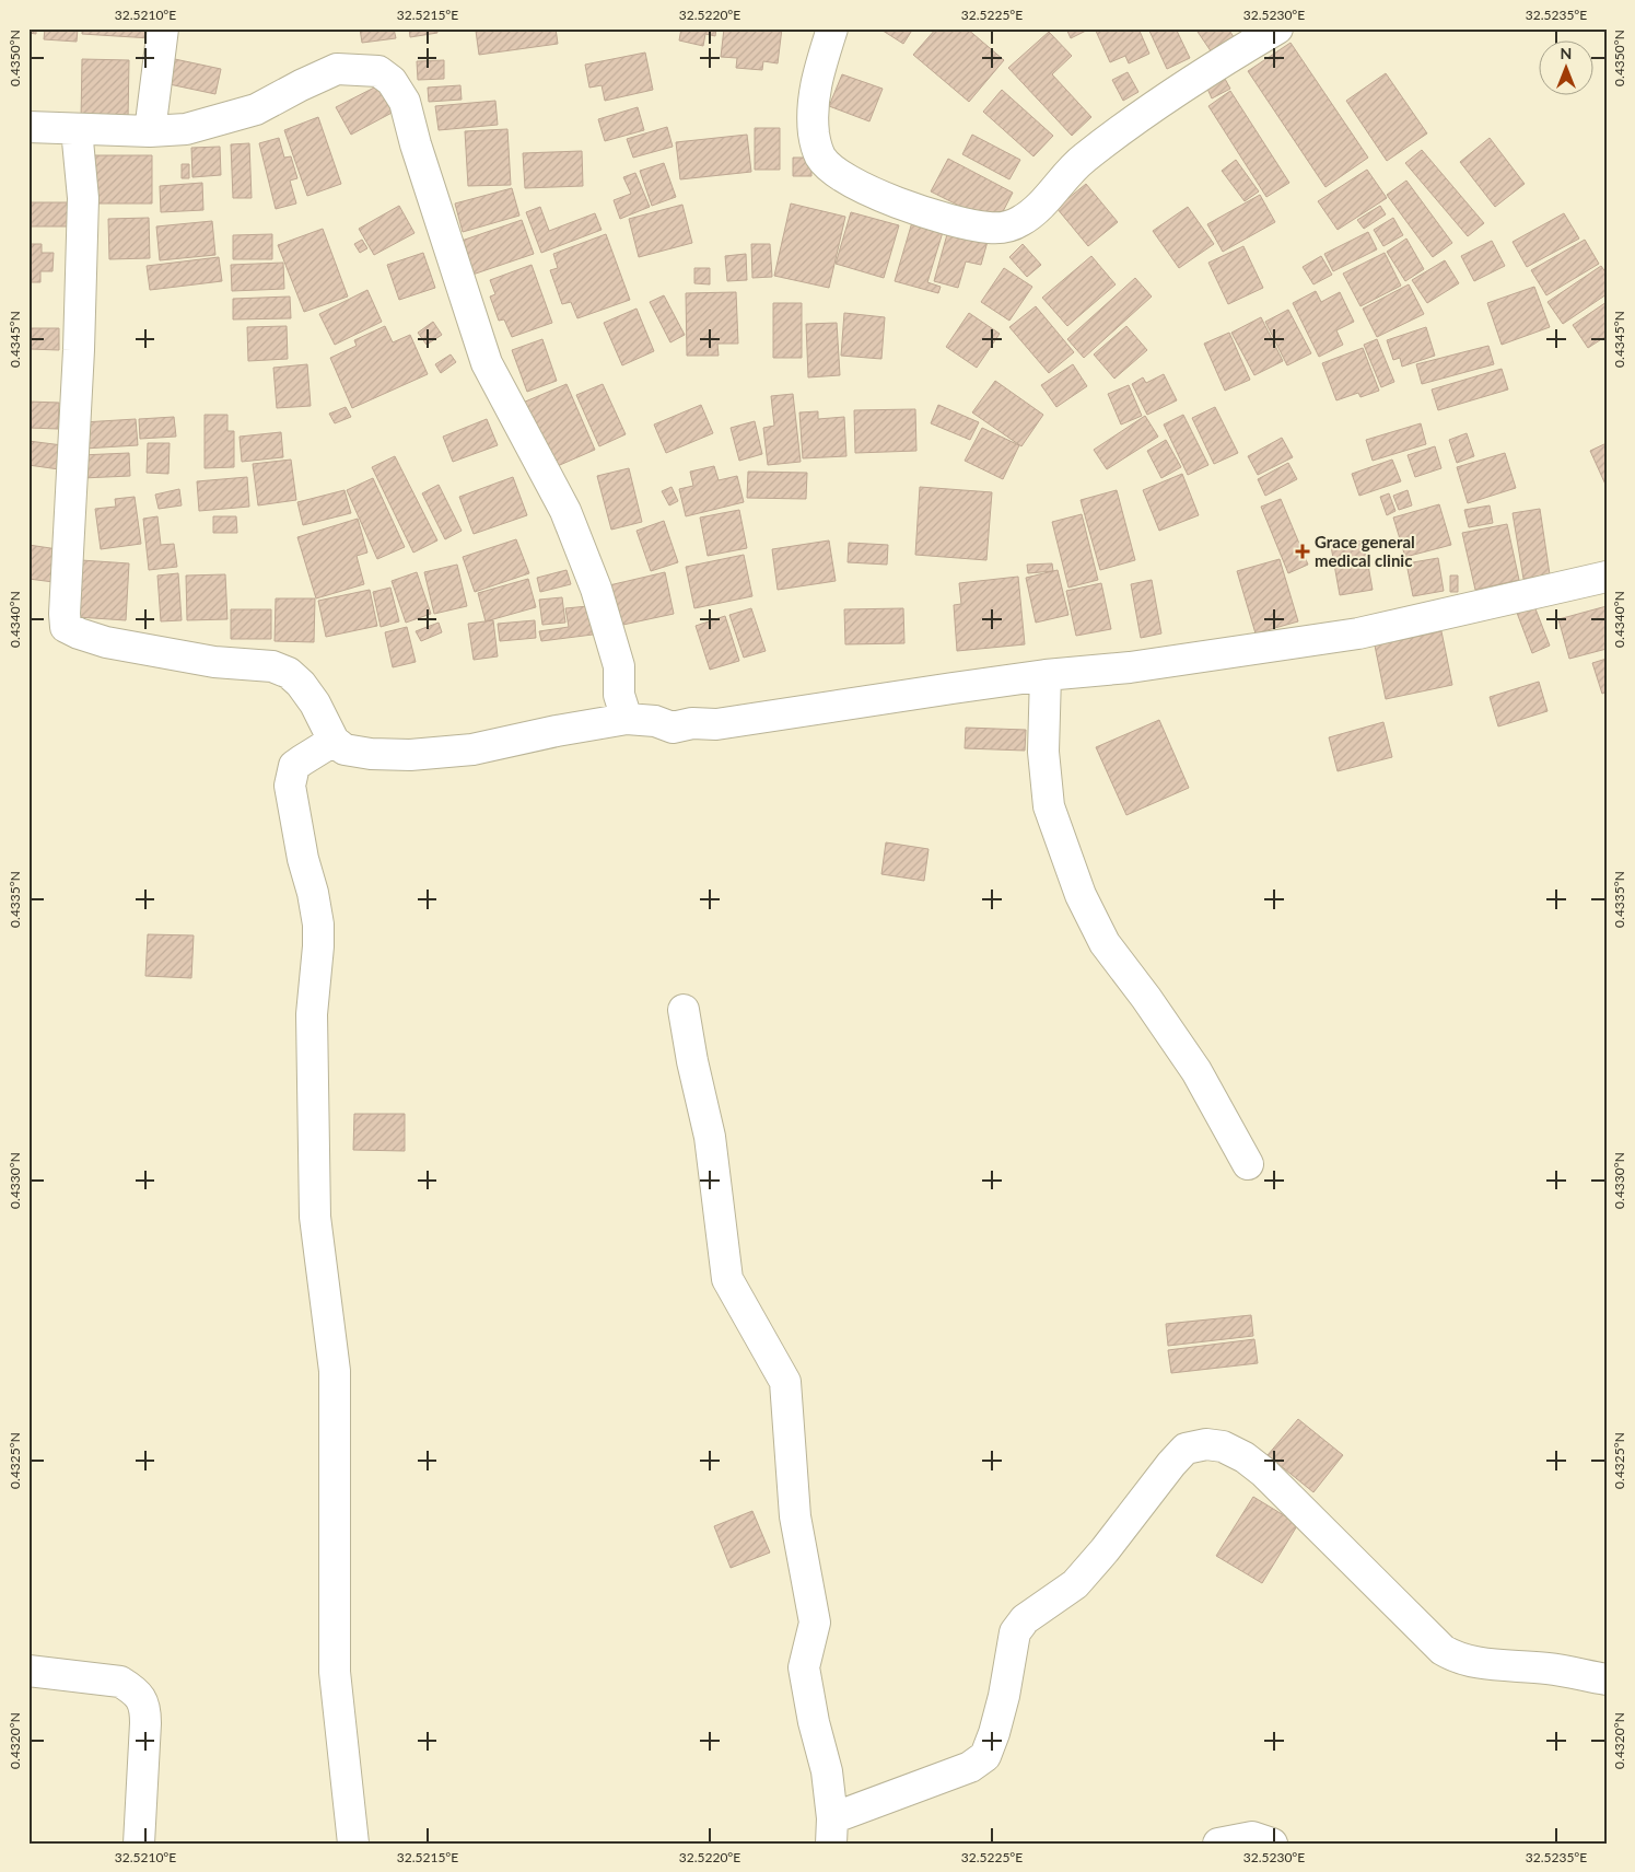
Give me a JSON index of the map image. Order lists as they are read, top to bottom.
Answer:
{
  "places": {
    "health": ["Grace general medical clinic"]
  },
  "north": "top",
  "coordinates": [
    "32.5210°E",
    "32.5215°E",
    "32.5220°E",
    "32.5225°E",
    "32.5230°E",
    "32.5235°E",
    "0.4350°N",
    "0.4345°N",
    "0.4340°N",
    "0.4335°N",
    "0.4330°N",
    "0.4325°N",
    "0.4320°N"
  ]
}
